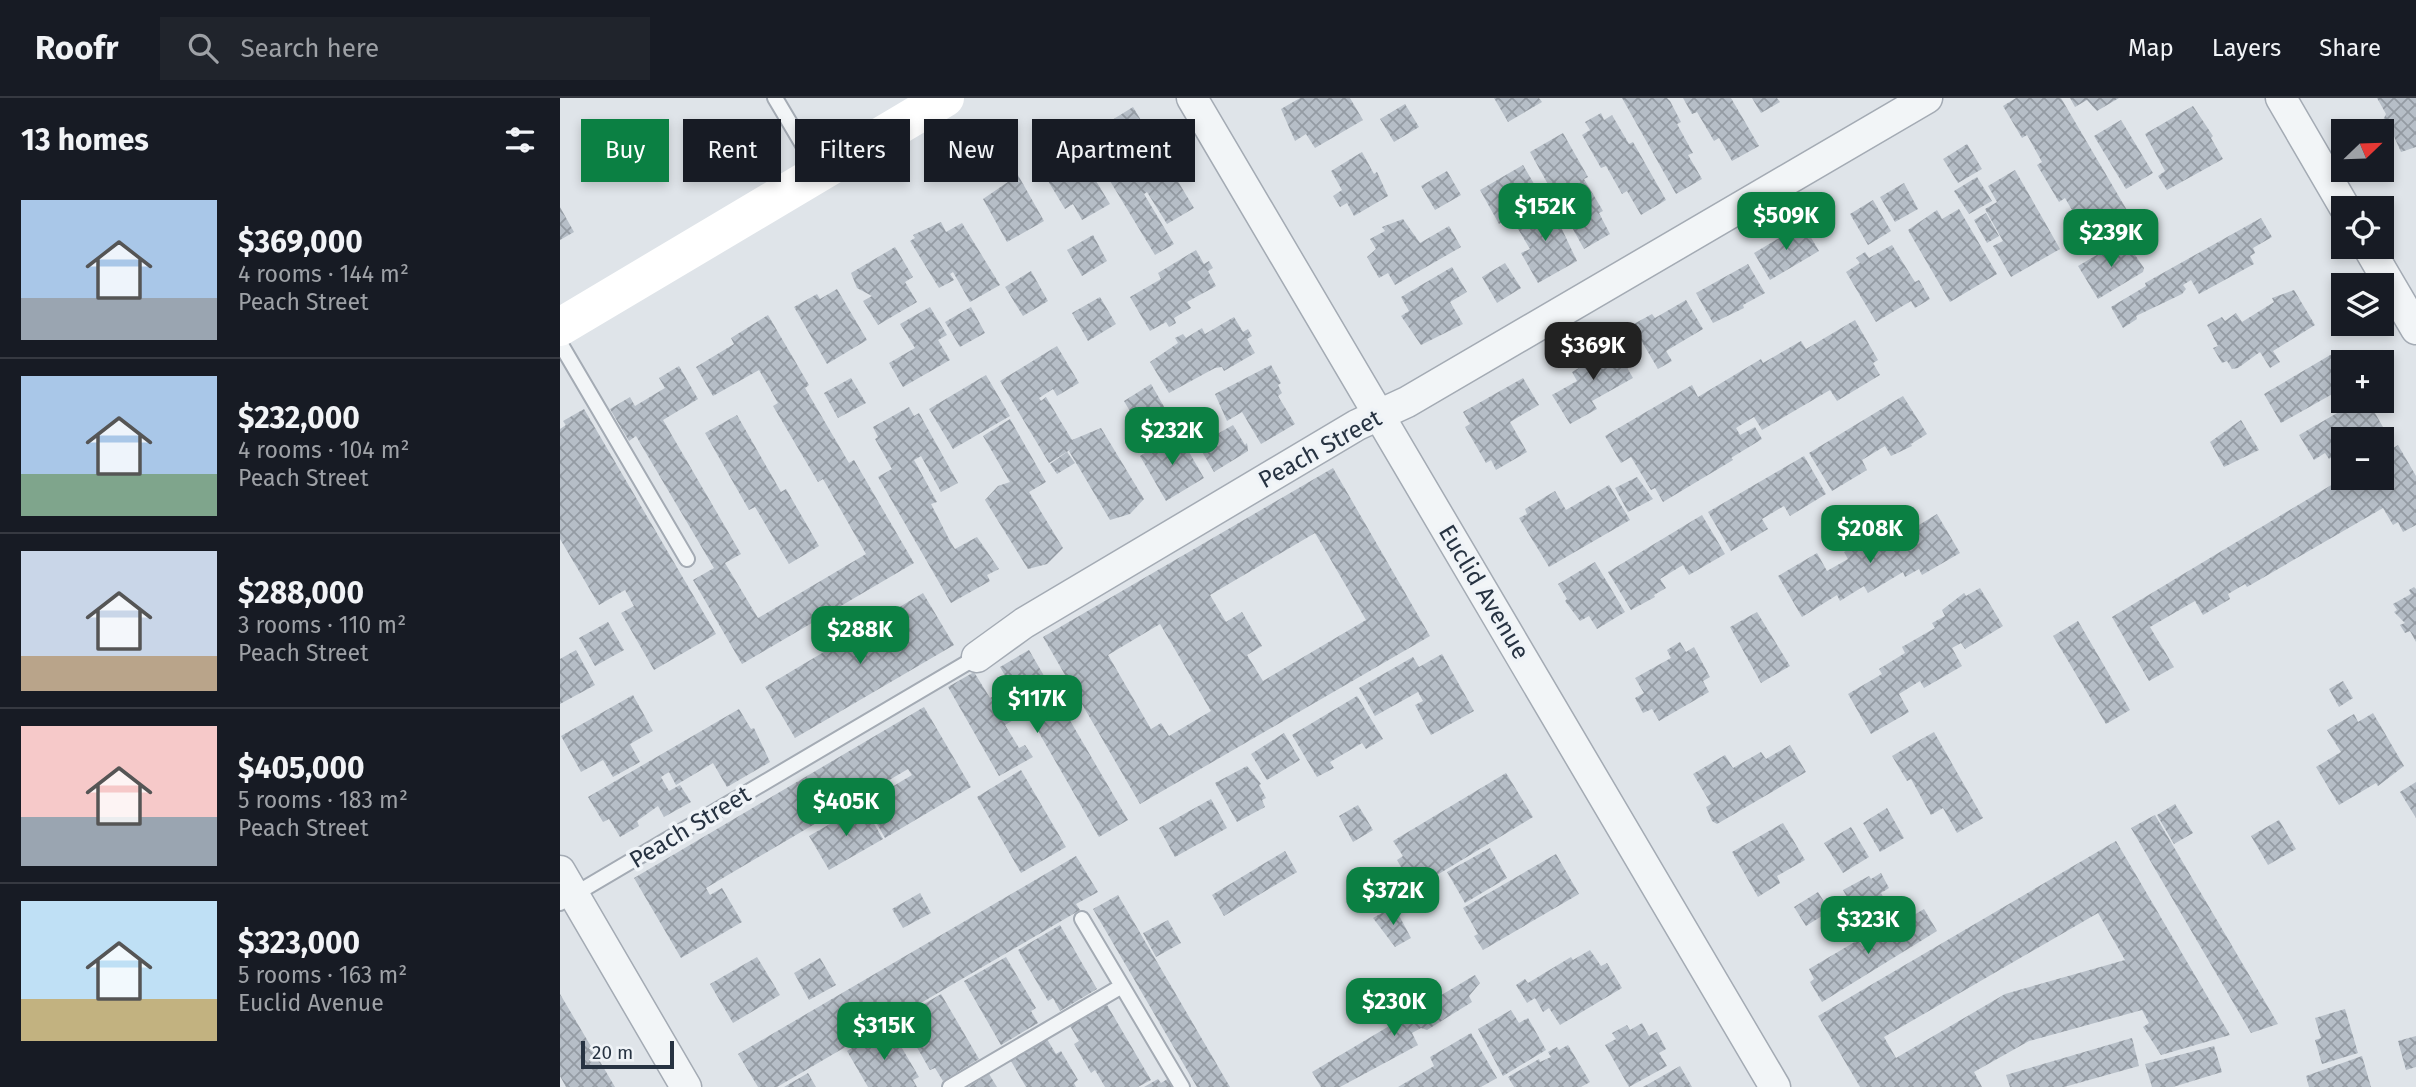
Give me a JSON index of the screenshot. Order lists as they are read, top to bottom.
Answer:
{
  "streets": {
    "street": ["Peach Street", "Euclid Avenue"]
  },
  "crossings": [
    ["Peach Street", "Euclid Avenue"]
  ],
  "scale_bar": "20 m",
  "north": "top right",
  "page": {
    "header": "Roofr",
    "search": "Search here",
    "nav": ["Map", "Layers", "Share"],
    "heading": "13 homes",
    "map_buttons": ["+", "−"],
    "chip": [
      "Buy",
      "Rent",
      "Filters",
      "New",
      "Apartment"
    ],
    "list": [
      {
        "name": "$369,000",
        "note": "4 rooms · 144 m² · Peach Street"
      },
      {
        "name": "$232,000",
        "note": "4 rooms · 104 m² · Peach Street"
      },
      {
        "name": "$288,000",
        "note": "3 rooms · 110 m² · Peach Street"
      },
      {
        "name": "$405,000",
        "note": "5 rooms · 183 m² · Peach Street"
      },
      {
        "name": "$323,000",
        "note": "5 rooms · 163 m² · Euclid Avenue"
      }
    ],
    "price": [
      "$152K",
      "$509K",
      "$239K",
      "$369K",
      "$232K",
      "$208K",
      "$288K",
      "$117K",
      "$405K",
      "$372K",
      "$323K",
      "$230K",
      "$315K"
    ],
    "scale": "20 m"
  }
}
